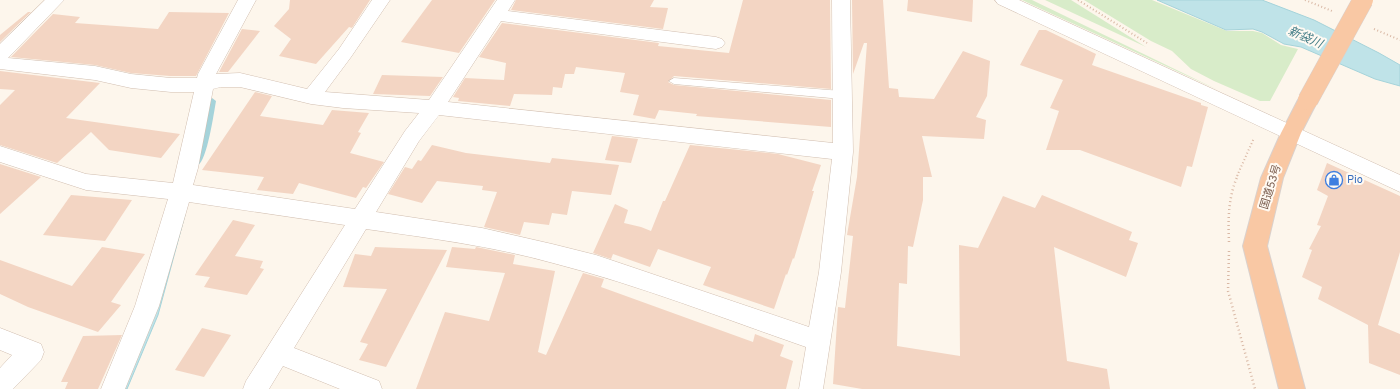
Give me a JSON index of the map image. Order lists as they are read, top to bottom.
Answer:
{
  "streets": {
    "highway": ["国道53号"]
  },
  "water": ["新袋川"],
  "places": {
    "shop": ["Pio"]
  }
}
